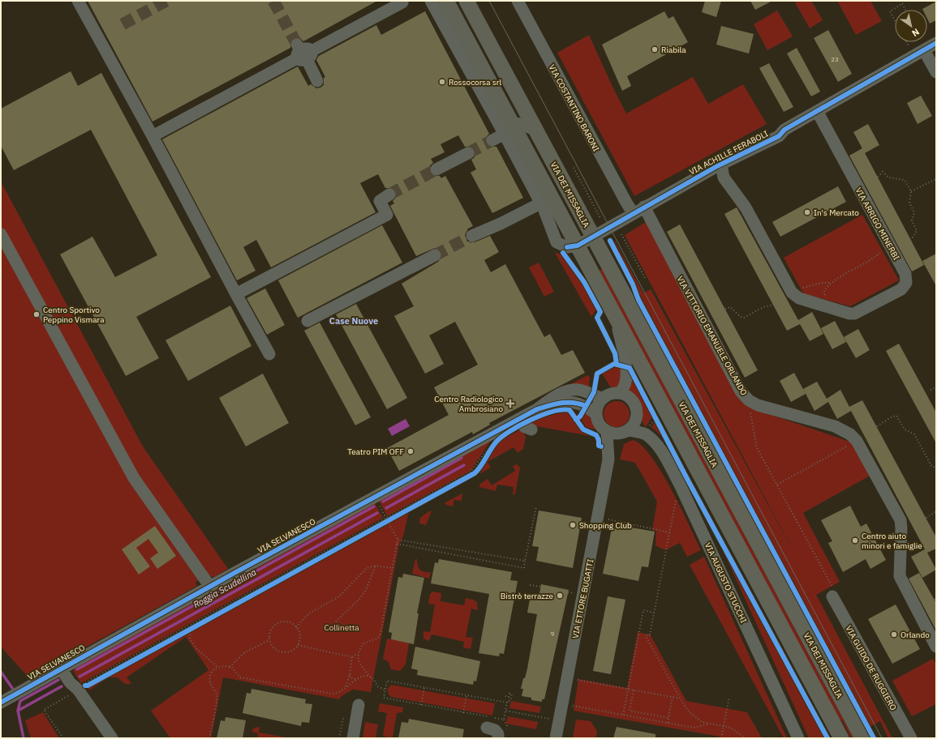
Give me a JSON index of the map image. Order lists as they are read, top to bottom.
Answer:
{
  "streets": {
    "main road": ["VIA DEI MISSAGLIA"],
    "street": [
      "VIA COSTANTINO BARONI",
      "VIA ACHILLE FERABOLI",
      "VIA ARRIGO MINERBI",
      "VIA VITTORIO EMANUELE ORLANDO",
      "VIA SELVANESCO",
      "VIA AUGUSTO STUCCHI",
      "VIA ETTORE BUGATTI",
      "VIA GUIDO DE RUGGIERO"
    ]
  },
  "crossings": [
    ["VIA COSTANTINO BARONI", "VIA ACHILLE FERABOLI"],
    ["VIA ACHILLE FERABOLI", "VIA DEI MISSAGLIA"],
    ["VIA ACHILLE FERABOLI", "VIA ARRIGO MINERBI"],
    ["VIA ACHILLE FERABOLI", "VIA VITTORIO EMANUELE ORLANDO"],
    ["VIA SELVANESCO", "VIA AUGUSTO STUCCHI"],
    ["VIA SELVANESCO", "VIA ETTORE BUGATTI"],
    ["VIA AUGUSTO STUCCHI", "VIA ETTORE BUGATTI"]
  ],
  "districts": ["Case Nuove"],
  "water": ["Roggia Scudellina"],
  "parks": ["Collinetta"],
  "places": {
    "other": [
      "Riabila",
      "Rossocorsa srl",
      "In's Mercato",
      "Centro Sportivo Peppino Vismara",
      "Teatro PIM OFF",
      "Shopping Club",
      "Centro aiuto minori e famiglie",
      "Bistrò terrazze",
      "Orlando"
    ],
    "health": ["Centro Radiologico Ambrosiano"]
  },
  "house_numbers": ["23", "9"],
  "north": "bottom right"
}
